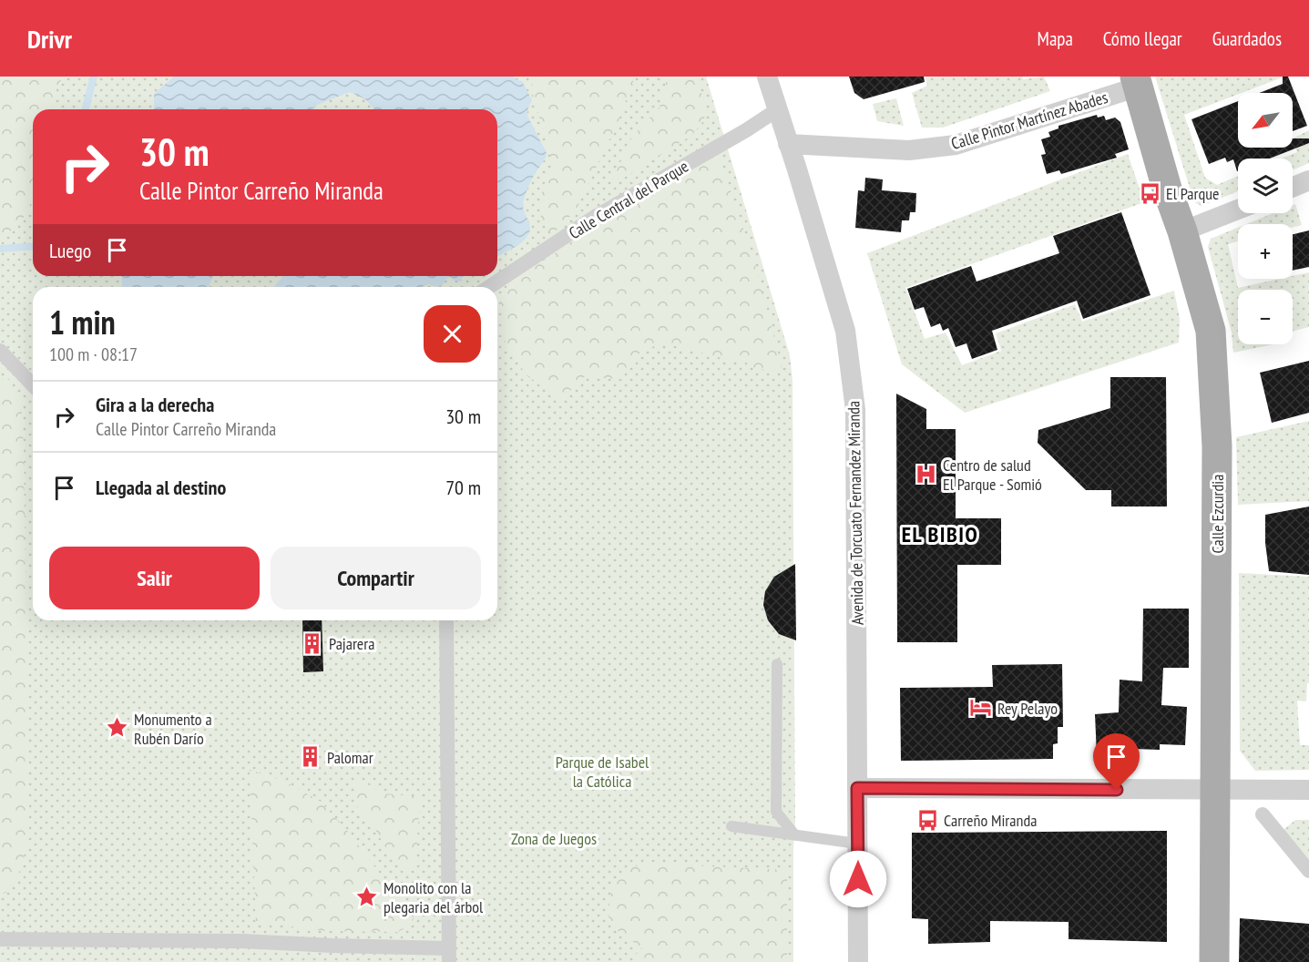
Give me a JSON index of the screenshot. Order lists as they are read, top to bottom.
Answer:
{
  "streets": {
    "main road": ["Calle Ezcurdia"],
    "street": ["Calle Pintor Martínez Abades", "Calle Central del Parque", "Avenida de Torcuato Fernandez Miranda"]
  },
  "crossings": [
    ["Calle Pintor Martínez Abades", "Avenida de Torcuato Fernandez Miranda"],
    ["Calle Pintor Martínez Abades", "Calle Ezcurdia"],
    ["Calle Central del Parque", "Avenida de Torcuato Fernandez Miranda"]
  ],
  "districts": ["EL BIBIO"],
  "parks": ["Parque de Isabel la Católica", "Zona de Juegos"],
  "places": {
    "bus stop": ["El Parque", "Carreño Miranda"],
    "hospital": ["Centro de salud El Parque - Somió"],
    "building": ["Pajarera", "Palomar"],
    "hotel": ["Rey Pelayo"],
    "place": ["Monumento a Rubén Darío", "Monolito con la plegaria del árbol"]
  },
  "north": "bottom left",
  "page": {
    "header": "Drivr",
    "nav": ["Mapa", "Cómo llegar", "Guardados"],
    "map_buttons": ["+", "−"],
    "turn": ["30 m", "Calle Pintor Carreño Miranda"],
    "then": "Luego",
    "heading": ["1 min", "100 m · 08:17"],
    "list": [
      {
        "name": "Gira a la derecha",
        "note": "Calle Pintor Carreño Miranda",
        "value": "30 m"
      },
      {
        "name": "Llegada al destino",
        "value": "70 m"
      }
    ],
    "buttons": ["Salir", "Compartir"]
  }
}
